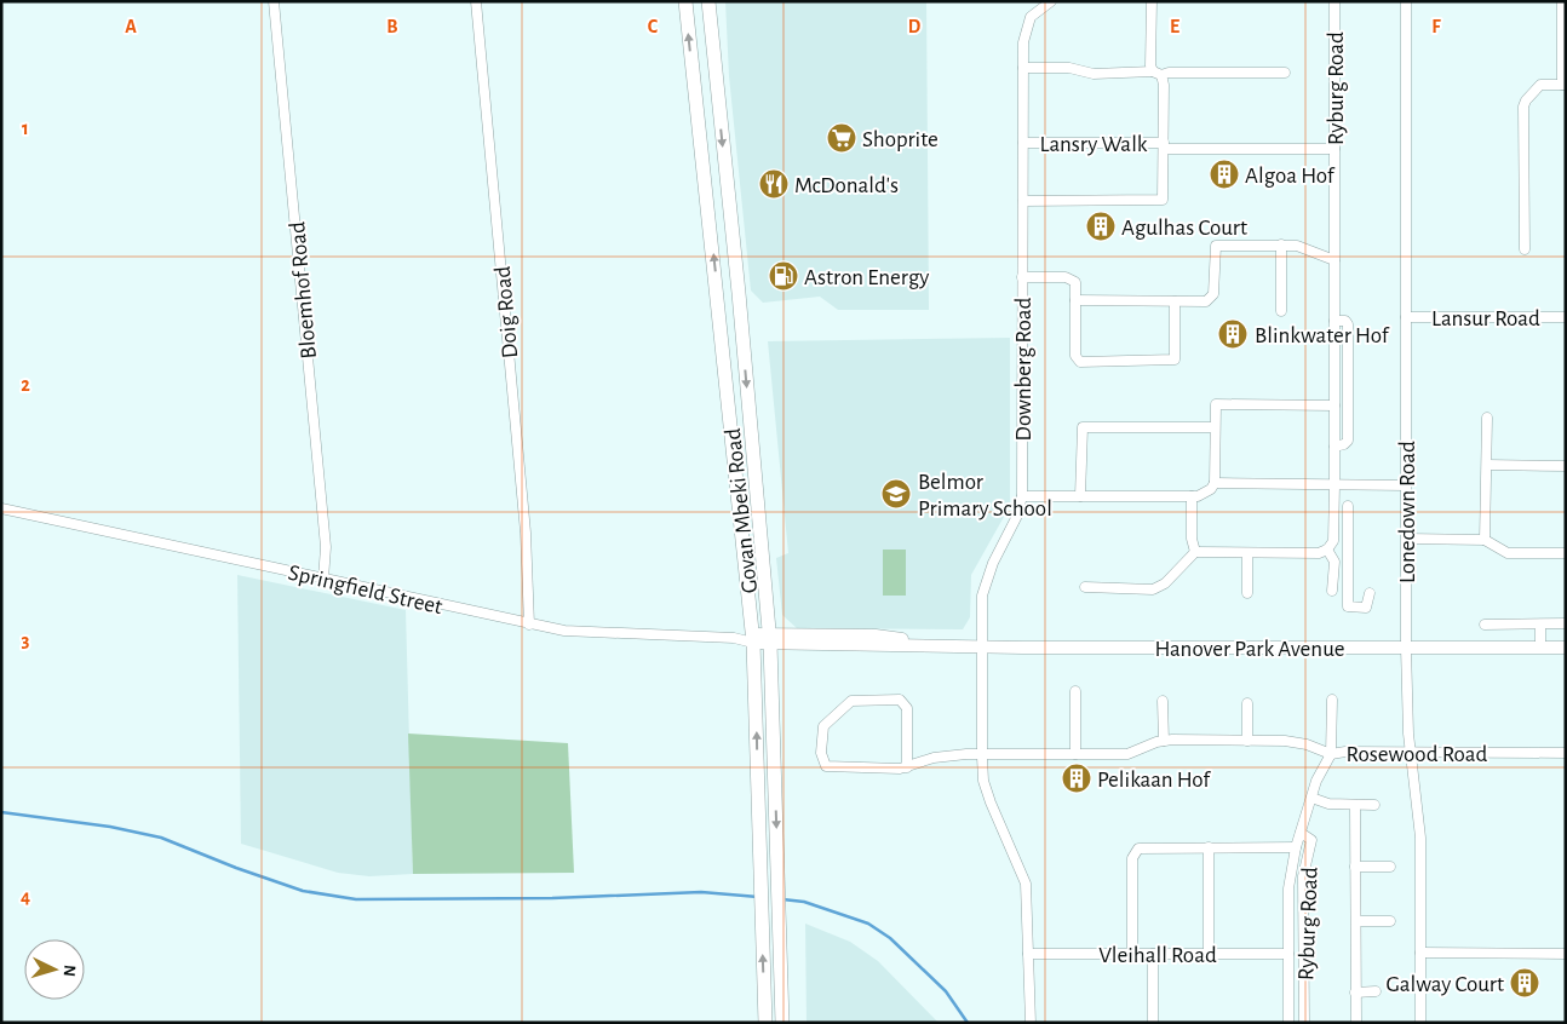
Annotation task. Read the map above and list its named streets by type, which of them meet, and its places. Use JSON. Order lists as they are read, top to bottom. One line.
{"streets":{"main road":["Govan Mbeki Road"],"street":["Ryburg Road","Lansry Walk","Bloemhof Road","Doig Road","Lansur Road","Downberg Road","Lonedown Road","Springfield Street","Hanover Park Avenue","Rosewood Road","Vleihall Road"]},"crossings":[["Ryburg Road","Lansry Walk"],["Ryburg Road","Rosewood Road"],["Ryburg Road","Vleihall Road"],["Lansry Walk","Downberg Road"],["Bloemhof Road","Springfield Street"],["Doig Road","Springfield Street"],["Lansur Road","Lonedown Road"],["Downberg Road","Hanover Park Avenue"],["Downberg Road","Rosewood Road"],["Downberg Road","Vleihall Road"],["Govan Mbeki Road","Springfield Street"],["Govan Mbeki Road","Hanover Park Avenue"],["Lonedown Road","Hanover Park Avenue"],["Lonedown Road","Rosewood Road"],["Springfield Street","Hanover Park Avenue"]],"places":{"supermarket":["Shoprite"],"building":["Algoa Hof","Agulhas Court","Blinkwater Hof","Pelikaan Hof","Galway Court"],"restaurant":["McDonald's"],"fuel station":["Astron Energy"],"school or university":["Belmor Primary School"]},"north":"right","grid":{"columns":["A","B","C","D","E","F"],"rows":["1","2","3","4"]}}
